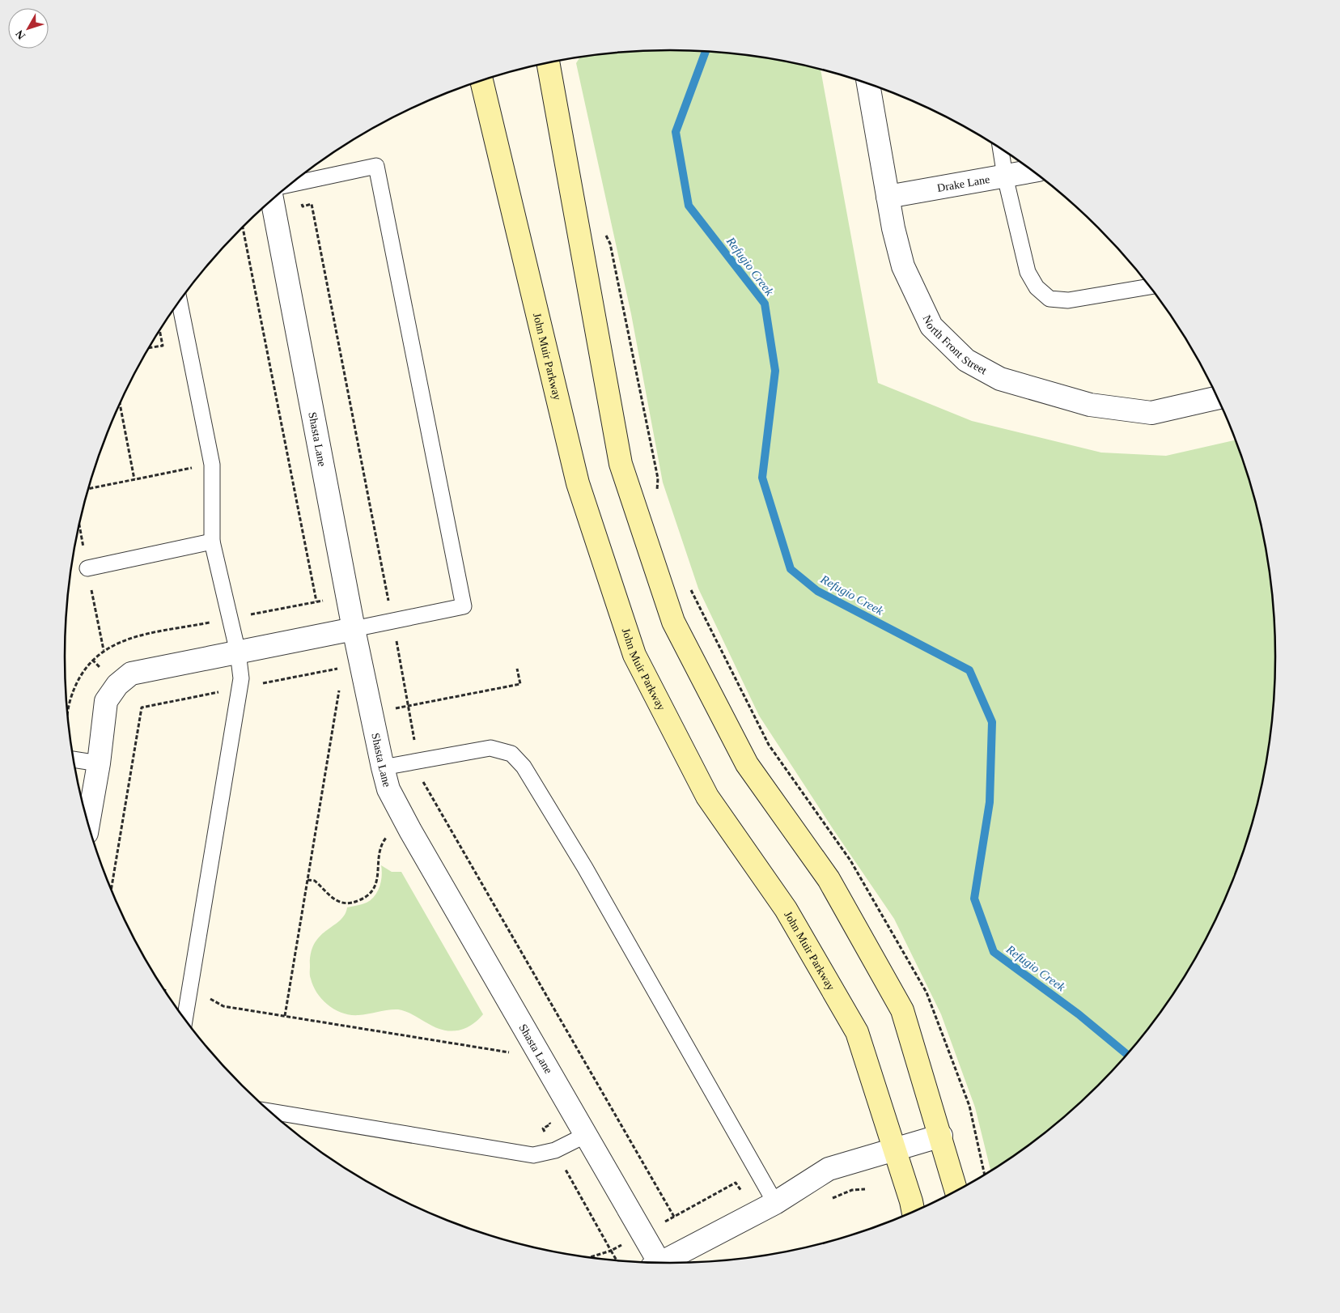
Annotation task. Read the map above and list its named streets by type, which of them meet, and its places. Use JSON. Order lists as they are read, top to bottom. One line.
{"streets":{"main road":["John Muir Parkway"],"street":["Drake Lane","North Front Street","Shasta Lane"]},"crossings":[["Drake Lane","North Front Street"]],"water":["Refugio Creek"],"north":"bottom left"}
